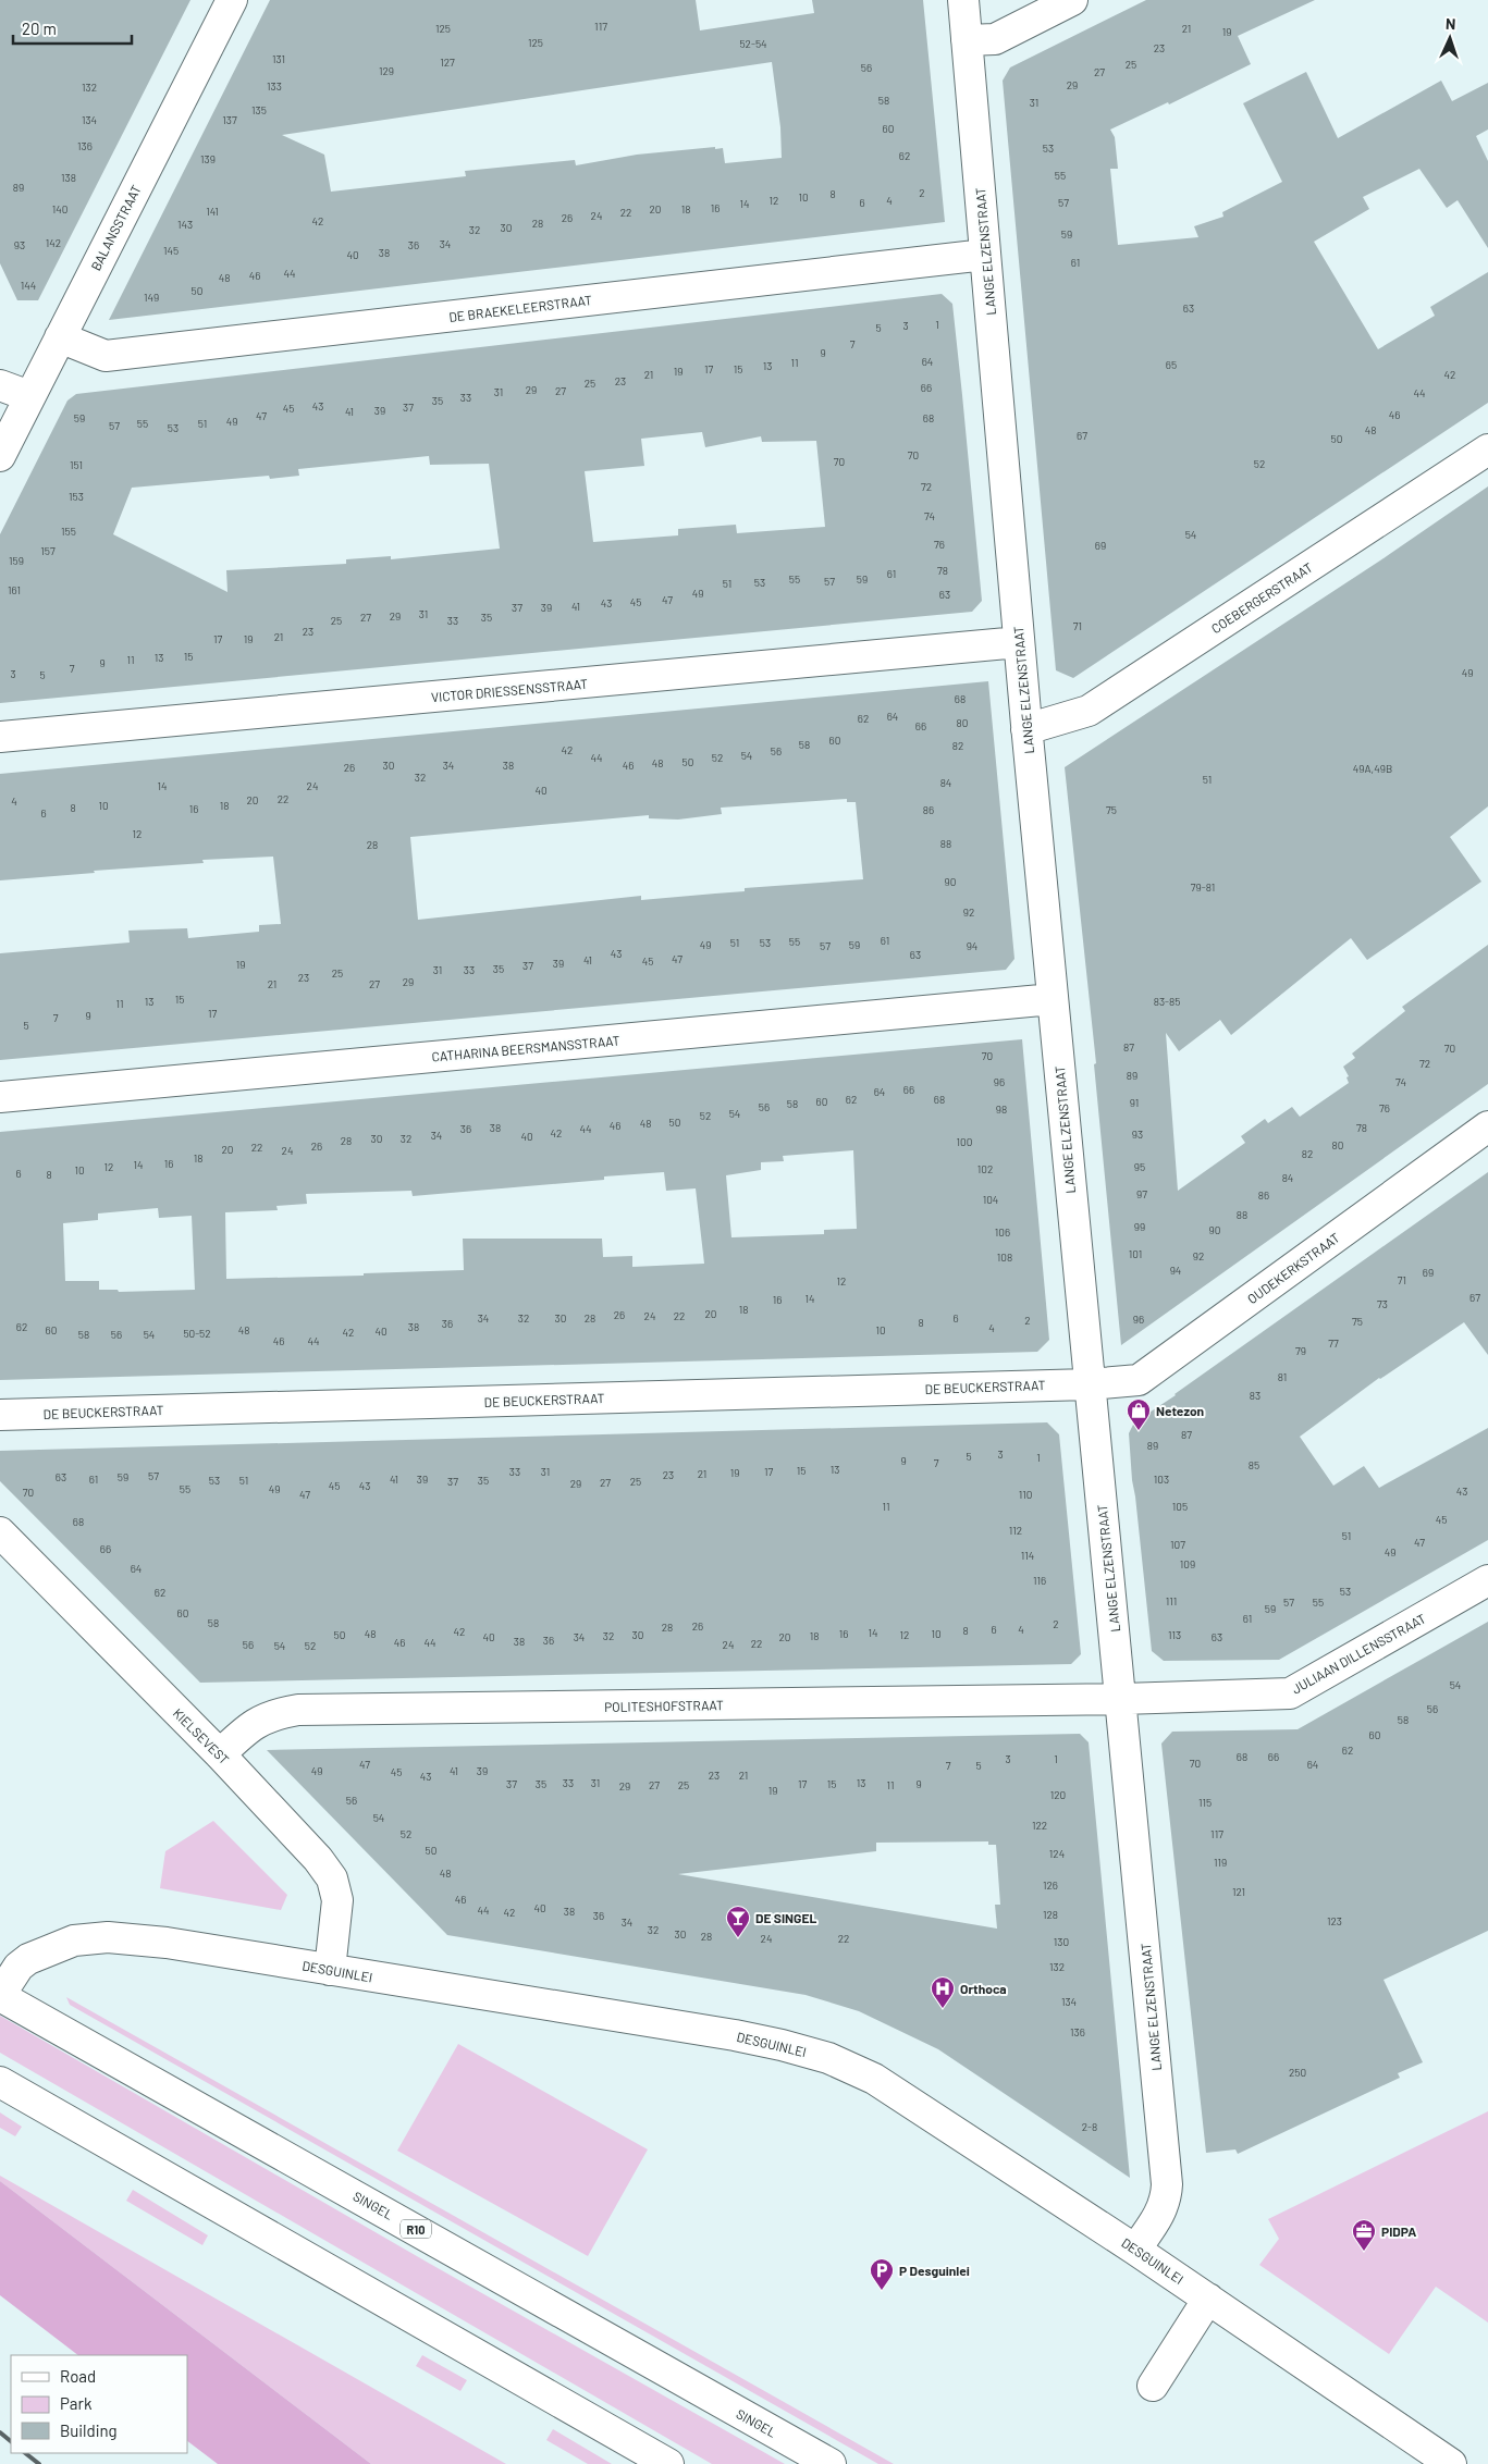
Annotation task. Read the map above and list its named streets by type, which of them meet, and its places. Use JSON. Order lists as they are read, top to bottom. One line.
{"streets":{"street":["BALANSSTRAAT","LANGE ELZENSTRAAT","DE BRAEKELEERSTRAAT","COEBERGERSTRAAT","VICTOR DRIESSENSSTRAAT","CATHARINA BEERSMANSSTRAAT","OUDEKERKSTRAAT","DE BEUCKERSTRAAT","JULIAAN DILLENSSTRAAT","POLITESHOFSTRAAT","KIELSEVEST","DESGUINLEI","SINGEL","R10"]},"crossings":[["BALANSSTRAAT","DE BRAEKELEERSTRAAT"],["LANGE ELZENSTRAAT","DE BRAEKELEERSTRAAT"],["LANGE ELZENSTRAAT","COEBERGERSTRAAT"],["LANGE ELZENSTRAAT","VICTOR DRIESSENSSTRAAT"],["LANGE ELZENSTRAAT","CATHARINA BEERSMANSSTRAAT"],["LANGE ELZENSTRAAT","OUDEKERKSTRAAT"],["LANGE ELZENSTRAAT","DE BEUCKERSTRAAT"],["LANGE ELZENSTRAAT","JULIAAN DILLENSSTRAAT"],["LANGE ELZENSTRAAT","POLITESHOFSTRAAT"],["LANGE ELZENSTRAAT","DESGUINLEI"],["OUDEKERKSTRAAT","DE BEUCKERSTRAAT"],["JULIAAN DILLENSSTRAAT","POLITESHOFSTRAAT"],["POLITESHOFSTRAAT","KIELSEVEST"],["KIELSEVEST","DESGUINLEI"],["DESGUINLEI","SINGEL"]],"places":{"shop":["Netezon"],"bar":["DE SINGEL"],"hospital":["Orthoca"],"office":["PIDPA"],"parking":["P Desguinlei"]},"house_numbers":["117","125","21","19","125","52-54","23","131","127","25","56","129","27","29","133","132","58","31","135","134","137","60","136","53","62","139","55","138","89","2","8","10","12","4","6","57","14","16","140","20","18","141","22","24","26","42","28","143","30","32","59","142","34","93","36","145","38","40","61","44","46","48","144","50","149","63","1","3","5","7","9","64","11","65","13","17","15","19","21","42","23","25","66","29","27","31","44","33","35","43","37","45","39","41","46","47","59","68","49","55","51","57","53","48","67","50","70","70","52","151","72","153","74","155","54","76","69","157","159","78","61","55","59","57","53","51","161","49","63","47","45","43","41","37","39","31","29","27","35","25","33","71","23","21","17","19","15","13","11","9","7","49","3","5","68","64","62","80","66","60","58","82","42","56","54","44","52","50","48","30","34","38","46","26","49A,49B","32","51","84","14","24","40","22","20","4","10","18","8","16","86","75","6","12","88","28","90","79-81","92","61","55","51","53","49","59","57","94","43","63","47","41","45","39","19","37","35","31","33","25","23","29","21","27","15","13","83-85","11","17","9","7","5","87","70","70","72","89","96","74","66","64","62","68","60","91","58","56","76","98","54","52","50","48","46","38","78","36","44","42","93","34","40","30","32","28","100","80","26","22","20","24","82","18","16","14","12","95","102","10","6","8","84","97","86","104","88","99","90","106","101","92","108","94","69","71","12","67","14","16","73","18","20","26","24","22","34","32","30","28","6","96","2","75","8","36","62","38","4","60","48","10","40","42","50-52","58","56","54","46","44","77","79","81","83","87","89","3","5","1","9","7","85","13","15","33","31","17","19","21","23","57","63","59","61","41","39","103","53","51","35","37","25","27","29","45","43","55","49","43","70","47","110","11","105","45","68","112","51","47","107","66","49","114","109","64","116","53","62","111","57","55","59","60","61","58","2","26","28","6","4","8","42","14","48","16","10","50","30","12","113","32","18","40","34","20","63","36","38","46","44","22","56","24","54","52","54","56","58","60","62","68","66","3","1","70","47","64","7","5","49","41","39","45","23","21","43","33","31","13","37","35","17","15","9","27","25","11","29","19","120","56","115","54","122","52","117","50","124","119","48","126","121","46","40","44","38","42","128","36","123","34","32","30","28","24","22","130","132","134","136","250","2-8"],"legend":["Road","Park","Building"],"scale_bar":"20 m","north":"top"}
